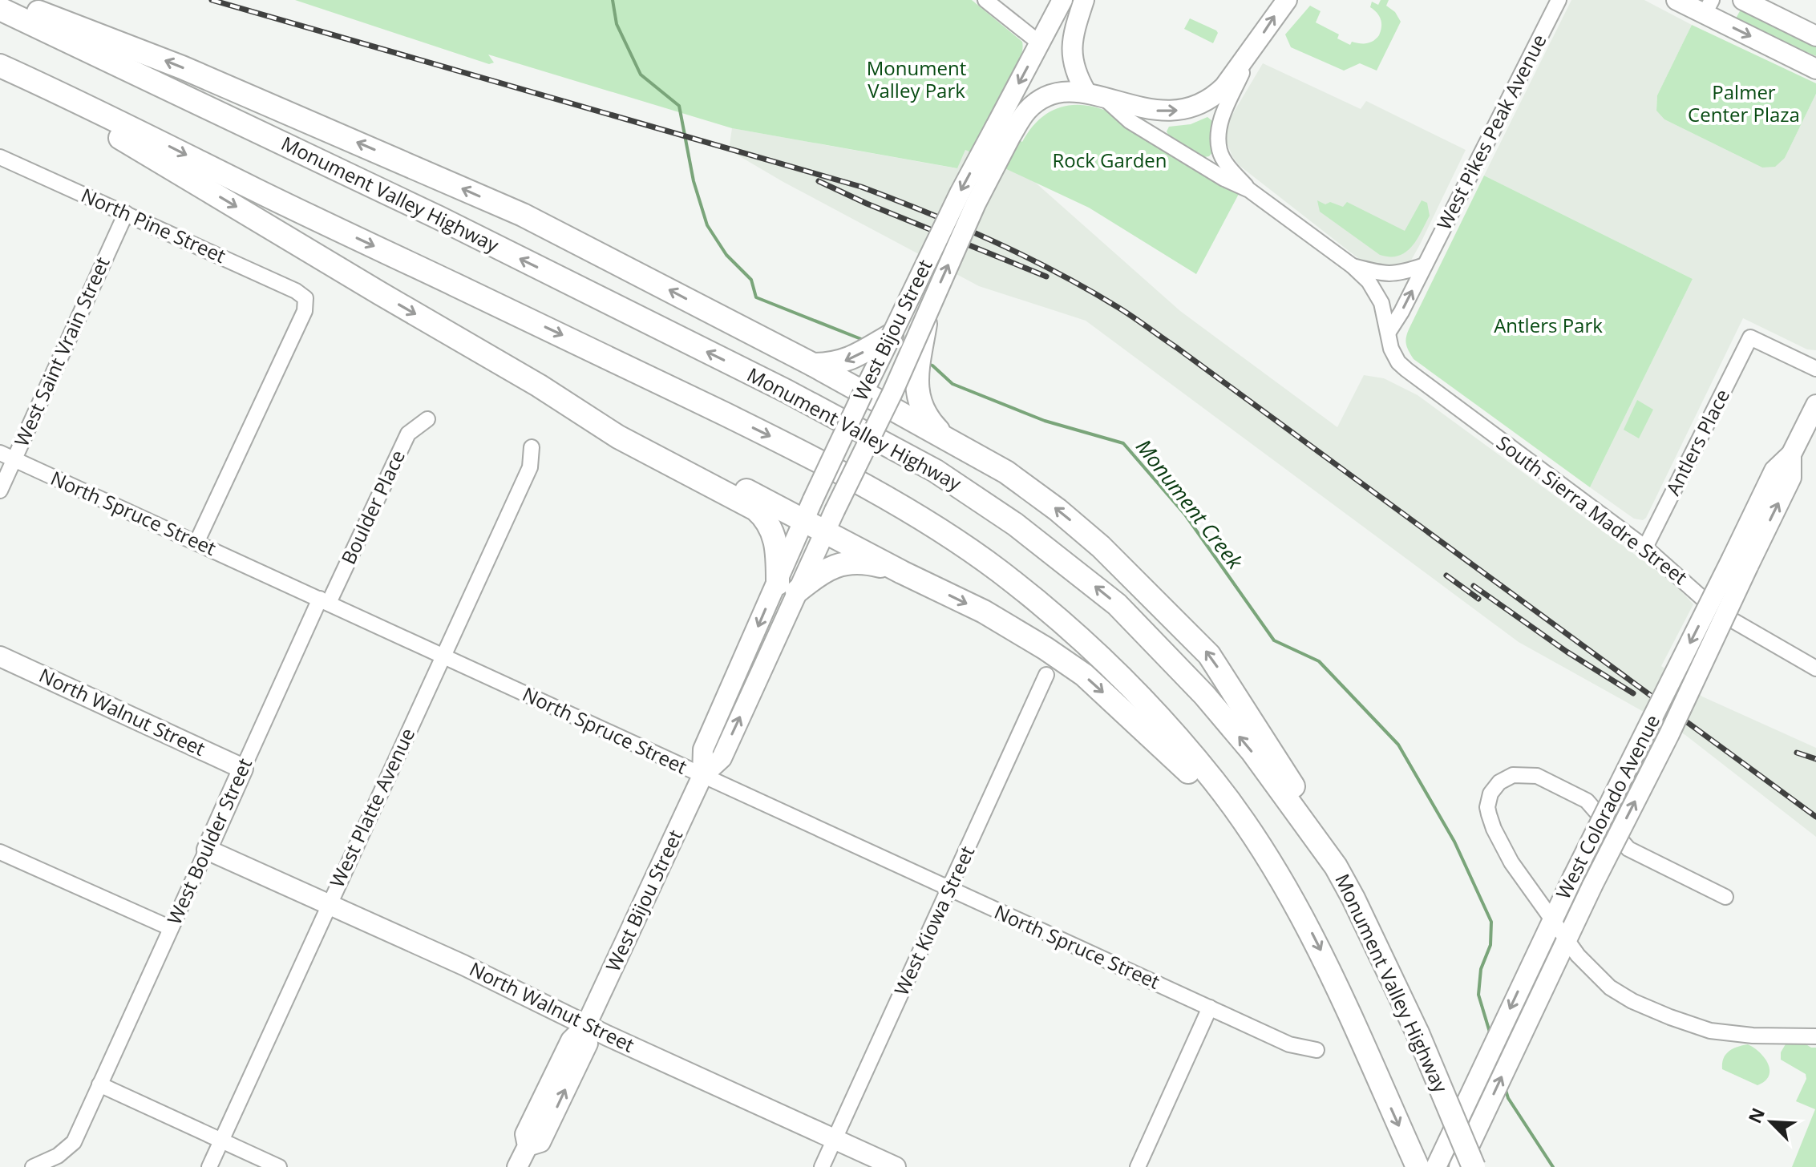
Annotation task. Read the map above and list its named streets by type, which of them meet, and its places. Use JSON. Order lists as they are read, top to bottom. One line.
{"streets":{"highway":["Monument Valley Highway"],"main road":["West Bijou Street","North Walnut Street","West Colorado Avenue","West Boulder Street"],"street":["West Pikes Peak Avenue","North Pine Street","West Saint Vrain Street","Antlers Place","Boulder Place","South Sierra Madre Street","North Spruce Street","West Platte Avenue","West Kiowa Street"]},"crossings":[["West Pikes Peak Avenue","South Sierra Madre Street"],["North Pine Street","West Saint Vrain Street"],["North Pine Street","North Spruce Street"],["West Bijou Street","North Spruce Street"],["West Bijou Street","North Walnut Street"],["West Saint Vrain Street","North Spruce Street"],["Antlers Place","South Sierra Madre Street"],["Boulder Place","North Spruce Street"],["Boulder Place","West Boulder Street"],["North Spruce Street","West Platte Avenue"],["North Spruce Street","West Boulder Street"],["North Spruce Street","West Kiowa Street"],["North Walnut Street","West Platte Avenue"],["North Walnut Street","West Boulder Street"],["North Walnut Street","West Kiowa Street"]],"water":["Monument Creek"],"parks":["Monument Valley Park","Palmer Center Plaza","Rock Garden","Antlers Park"],"north":"top left"}
